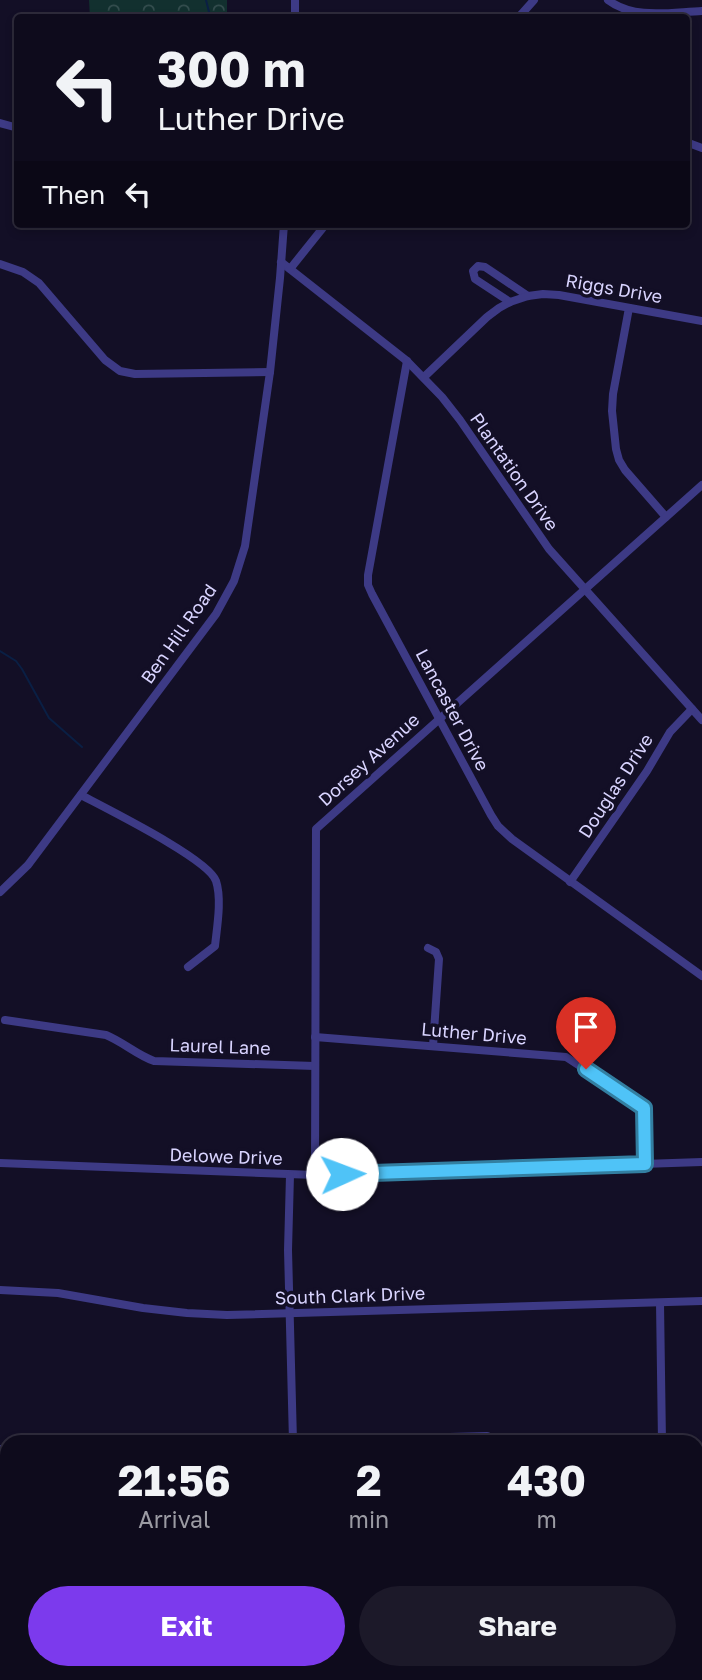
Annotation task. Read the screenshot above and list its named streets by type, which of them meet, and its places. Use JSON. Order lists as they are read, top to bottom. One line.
{"streets":{"street":["Riggs Drive","Plantation Drive","Ben Hill Road","Lancaster Drive","Dorsey Avenue","Douglas Drive","Luther Drive","Laurel Lane","Delowe Drive","South Clark Drive"]},"crossings":[["Riggs Drive","Plantation Drive"],["Plantation Drive","Ben Hill Road"],["Plantation Drive","Lancaster Drive"],["Plantation Drive","Dorsey Avenue"],["Plantation Drive","Douglas Drive"],["Lancaster Drive","Dorsey Avenue"],["Lancaster Drive","Douglas Drive"],["Dorsey Avenue","Luther Drive"],["Dorsey Avenue","Laurel Lane"],["Dorsey Avenue","Delowe Drive"],["Luther Drive","Delowe Drive"]],"page":{"turn":["300 m","Luther Drive"],"then":"Then","eta":["21:56","Arrival","2","min","430","m"],"buttons":["Exit","Share"]}}
